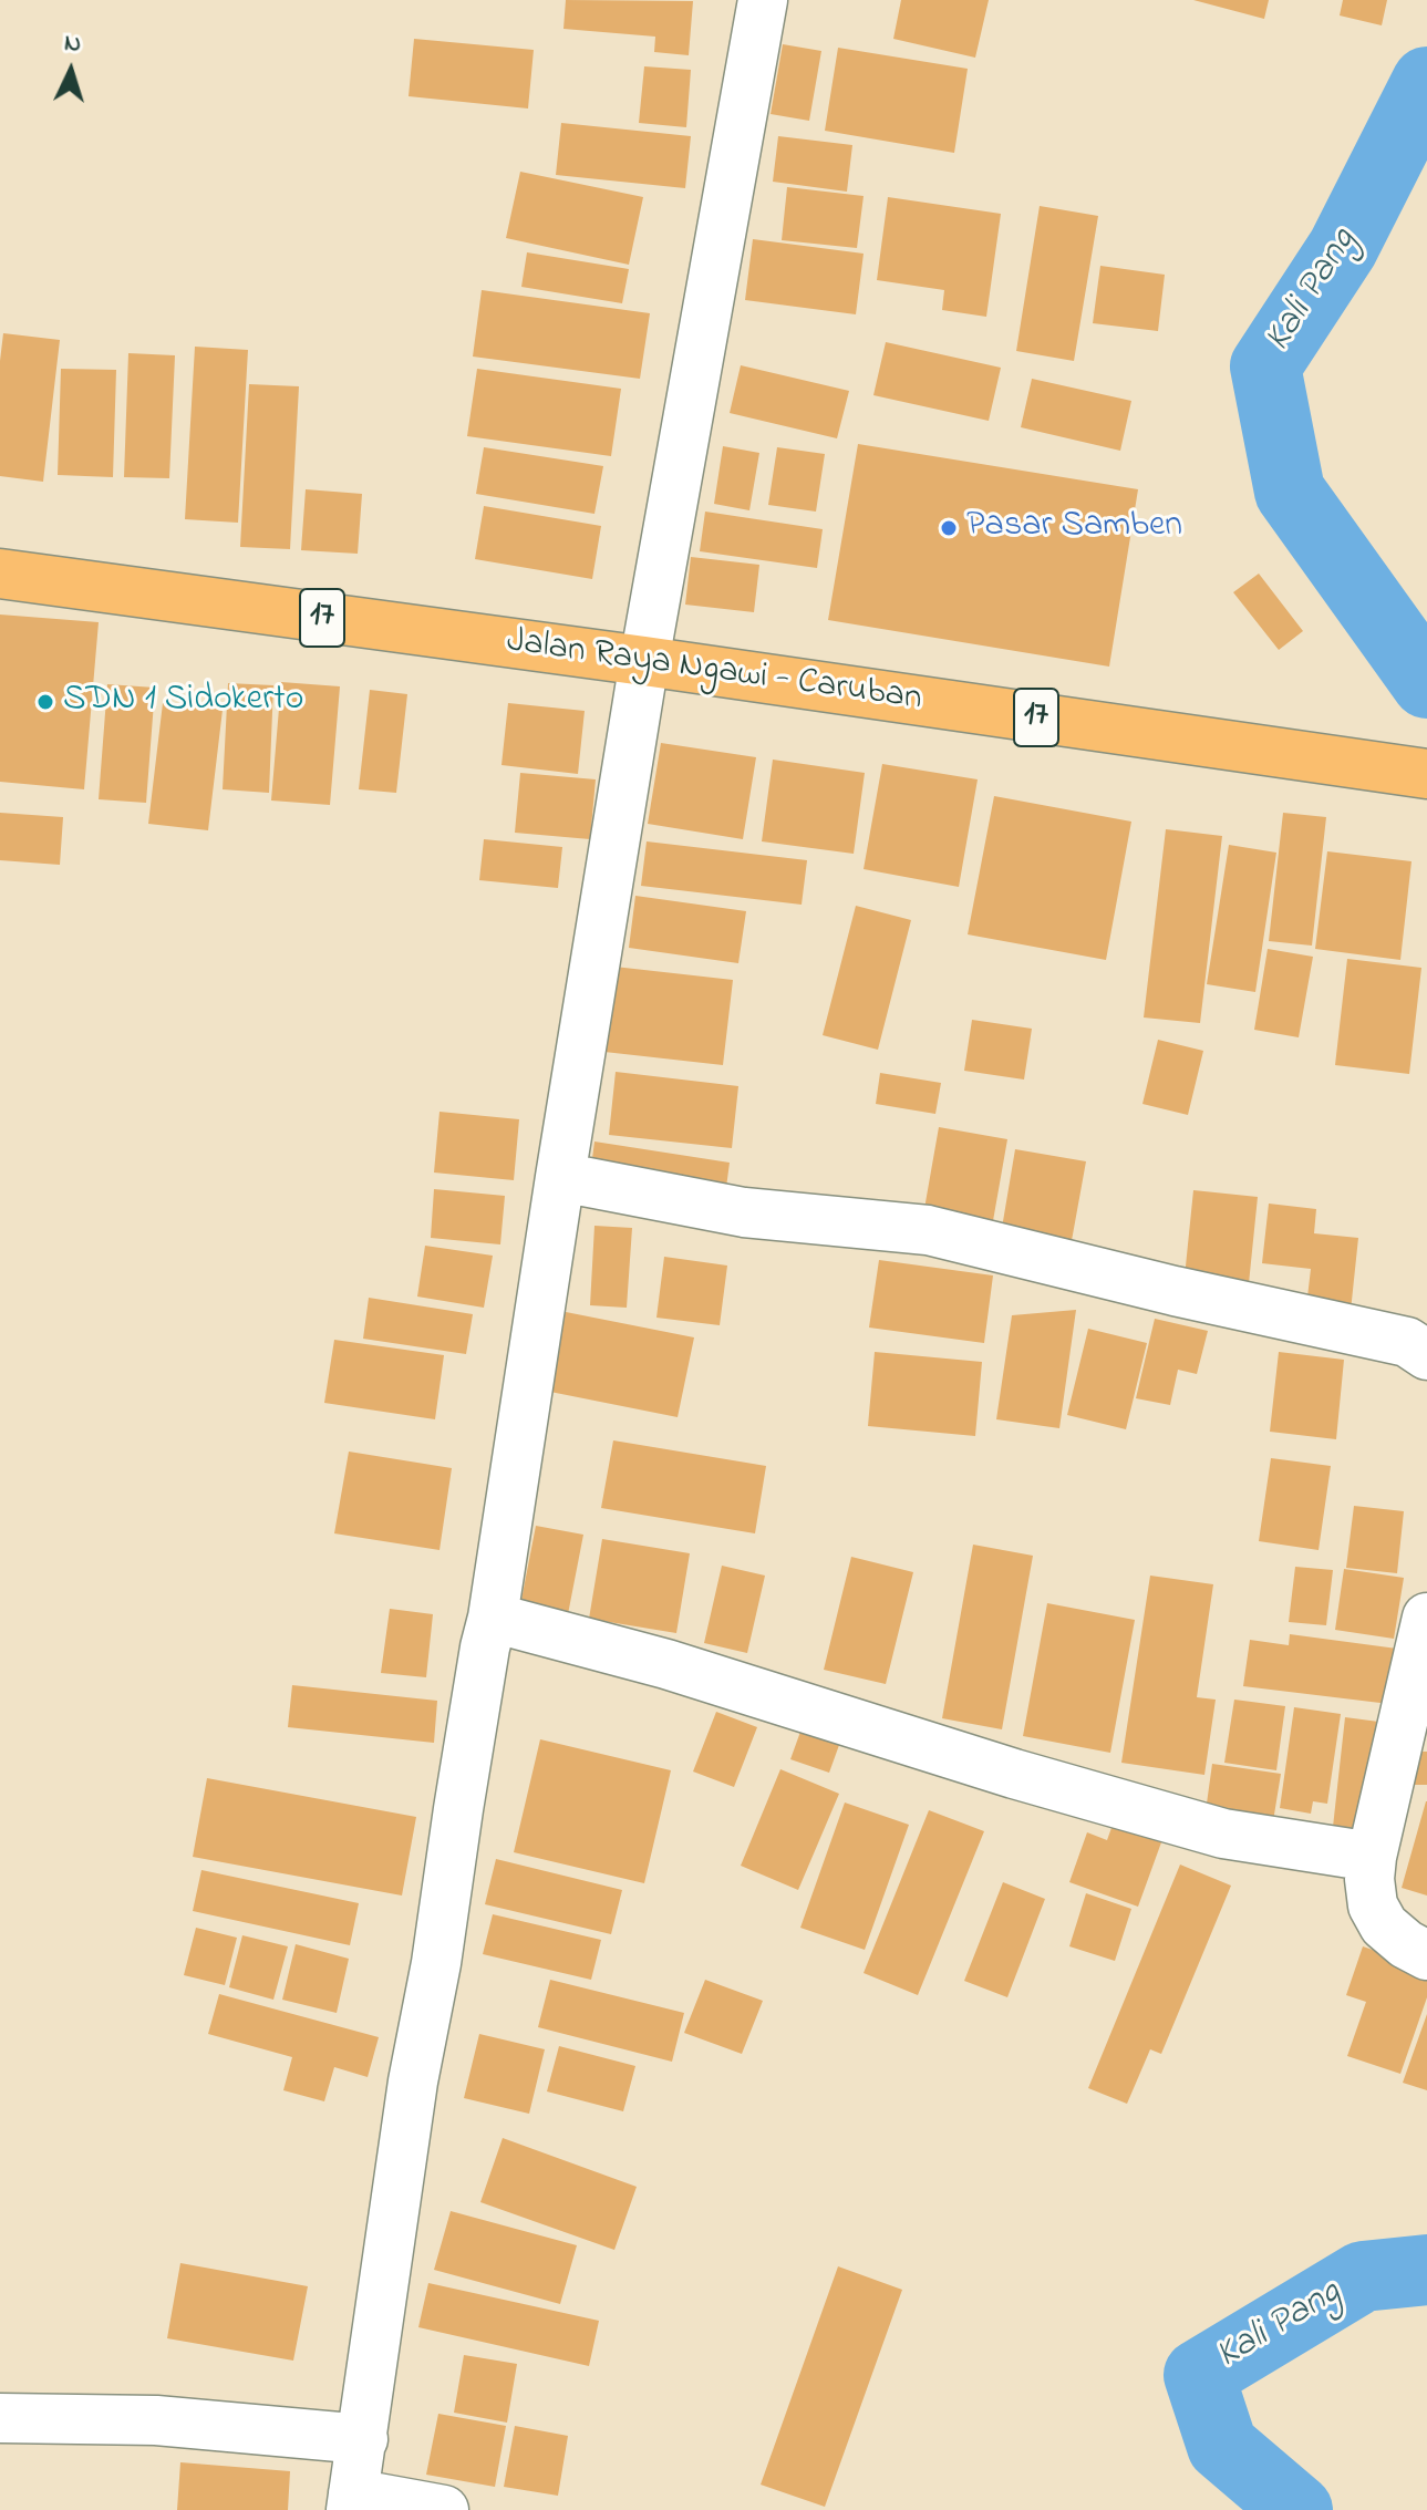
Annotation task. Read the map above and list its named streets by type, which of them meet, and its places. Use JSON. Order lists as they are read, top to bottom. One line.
{"streets":{"highway":["17","Jalan Raya Ngawi - Caruban"]},"water":["Kali Pang"],"places":["Pasar Samben","SDN 1 Sidokerto"],"north":"top"}
